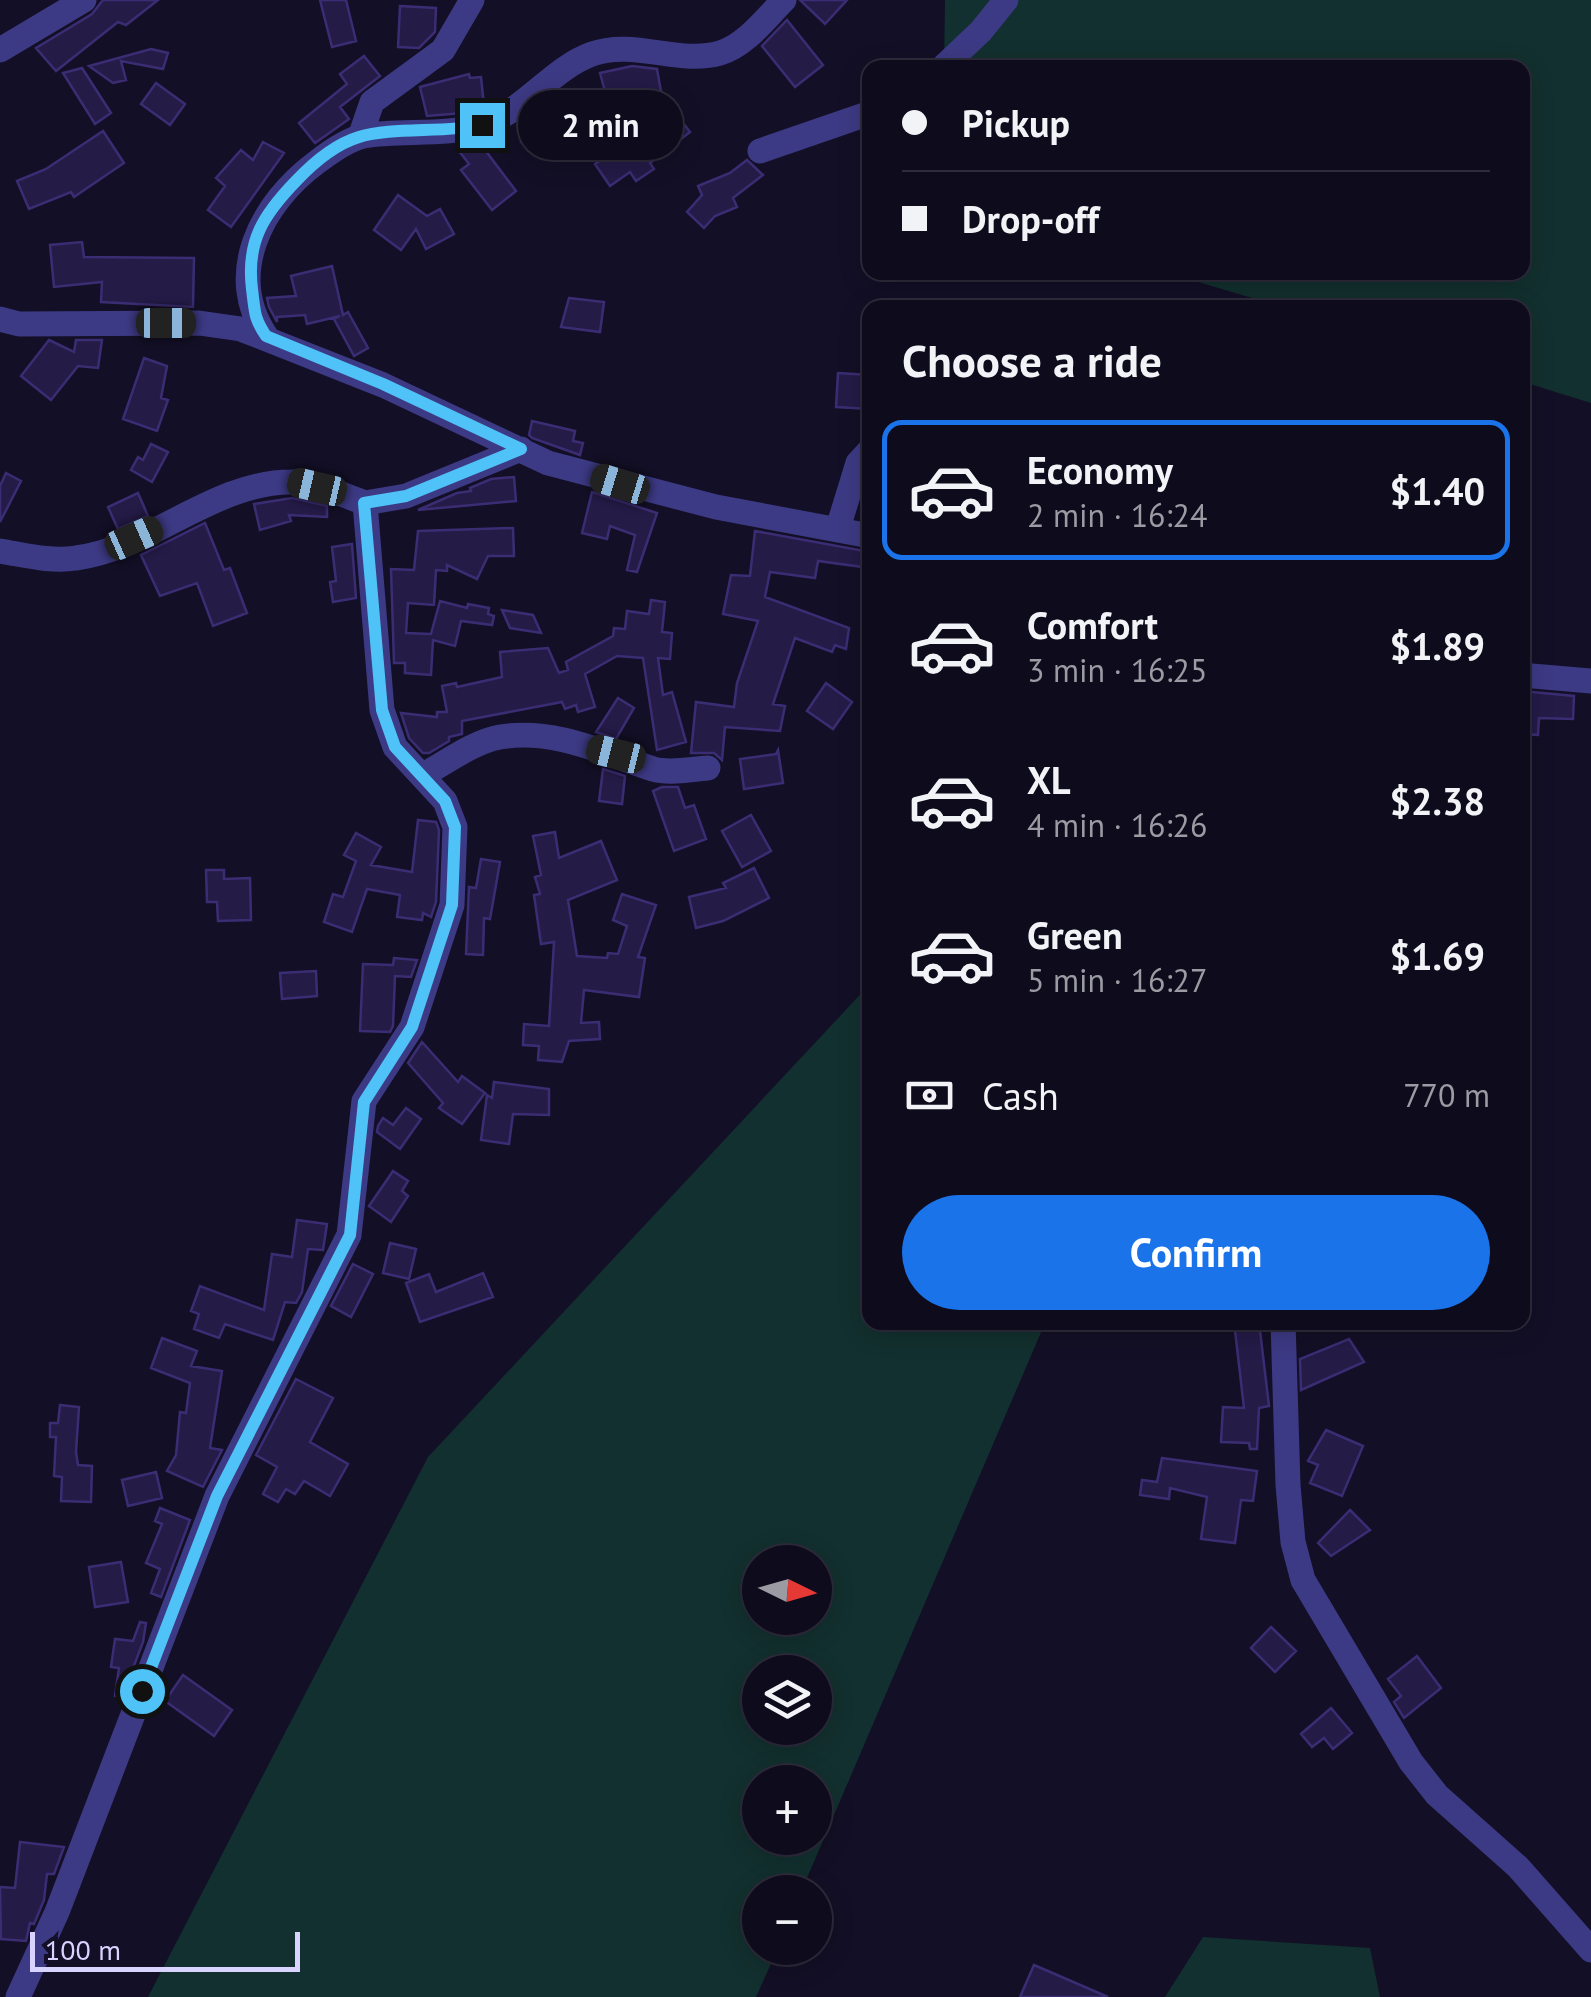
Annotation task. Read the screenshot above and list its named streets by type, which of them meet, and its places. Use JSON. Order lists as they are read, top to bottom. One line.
{"scale_bar":"100 m","north":"right","page":{"banner":["Pickup","Drop-off"],"bubble":"2 min","heading":"Choose a ride","list":[{"name":"Economy","note":"2 min · 16:24","value":"$1.40"},{"name":"Comfort","note":"3 min · 16:25","value":"$1.89"},{"name":"XL","note":"4 min · 16:26","value":"$2.38"},{"name":"Green","note":"5 min · 16:27","value":"$1.69"}],"pay":["Cash","770 m"],"buttons":"Confirm","map_buttons":["+","−"],"scale":"100 m"}}
